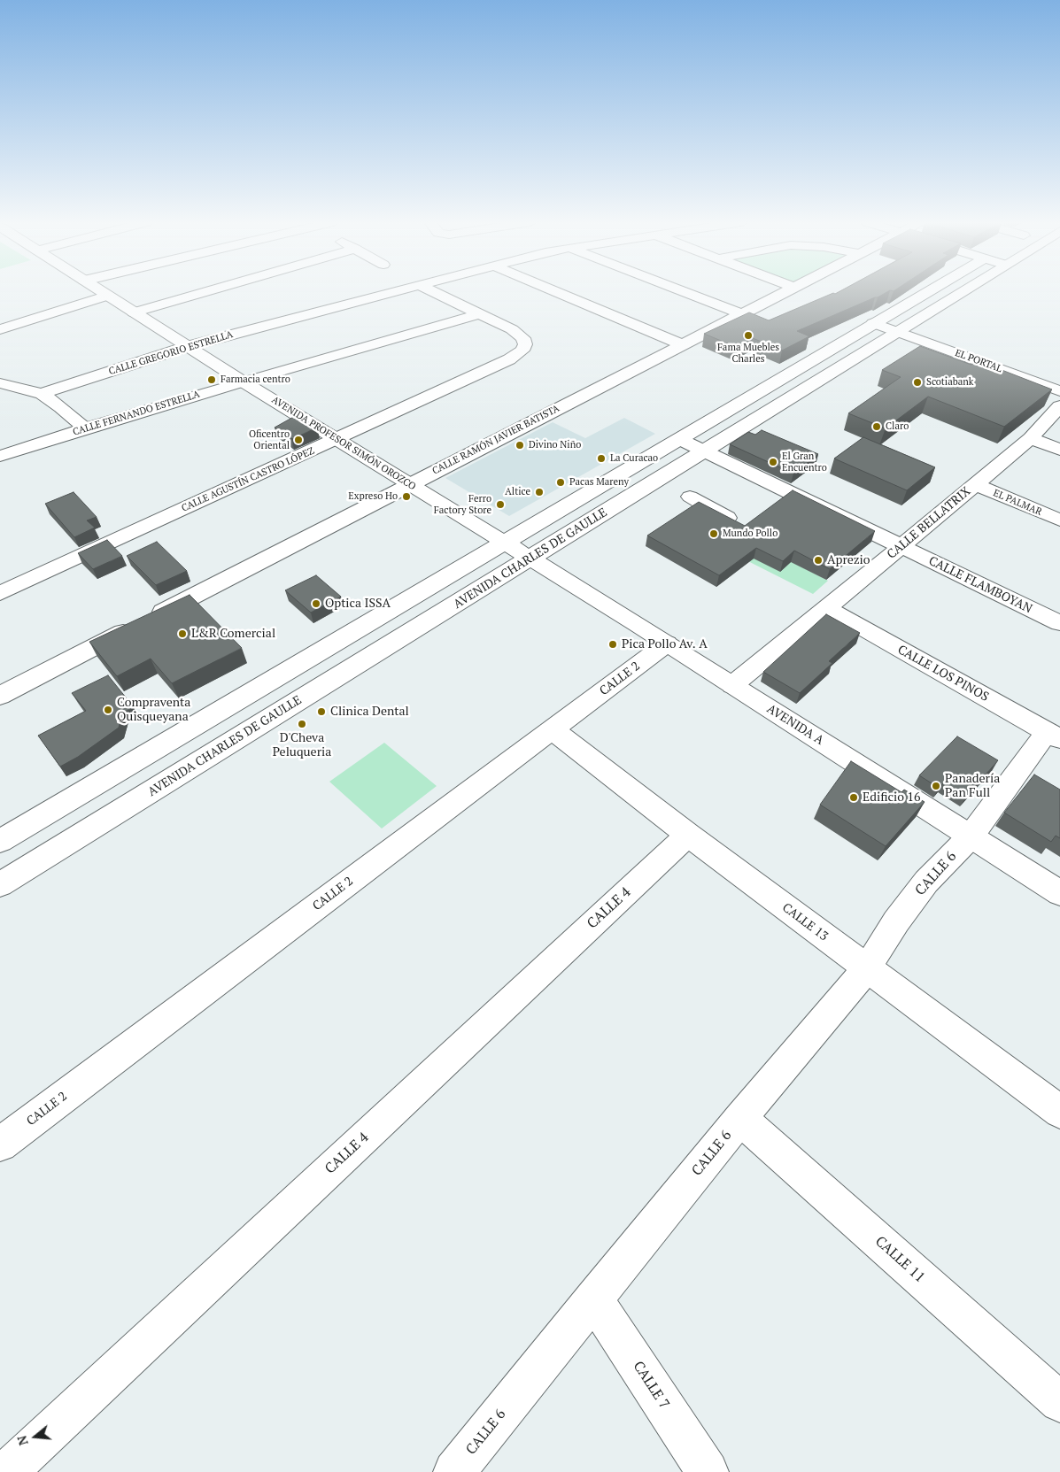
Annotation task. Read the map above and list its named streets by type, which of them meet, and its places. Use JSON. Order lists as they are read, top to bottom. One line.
{"streets":{"street":["CALLE GREGORIO ESTRELLA","EL PORTAL","CALLE FERNANDO ESTRELLA","CALLE RAMÓN JAVIER BATISTA","AVENIDA PROFESOR SIMÓN OROZCO","CALLE AGUSTÍN CASTRO LÓPEZ","EL PALMAR","CALLE BELLATRIX","AVENIDA CHARLES DE GAULLE","CALLE FLAMBOYAN","CALLE LOS PINOS","CALLE 2","AVENIDA A","CALLE 6","CALLE 4","CALLE 13","CALLE 11","CALLE 7"]},"crossings":[["CALLE GREGORIO ESTRELLA","AVENIDA PROFESOR SIMÓN OROZCO"],["EL PORTAL","AVENIDA CHARLES DE GAULLE"],["CALLE FERNANDO ESTRELLA","AVENIDA PROFESOR SIMÓN OROZCO"],["CALLE FERNANDO ESTRELLA","CALLE AGUSTÍN CASTRO LÓPEZ"],["CALLE RAMÓN JAVIER BATISTA","AVENIDA PROFESOR SIMÓN OROZCO"],["AVENIDA PROFESOR SIMÓN OROZCO","CALLE AGUSTÍN CASTRO LÓPEZ"],["AVENIDA PROFESOR SIMÓN OROZCO","AVENIDA CHARLES DE GAULLE"],["AVENIDA PROFESOR SIMÓN OROZCO","AVENIDA A"],["EL PALMAR","CALLE BELLATRIX"],["CALLE BELLATRIX","CALLE FLAMBOYAN"],["CALLE BELLATRIX","CALLE LOS PINOS"],["CALLE BELLATRIX","AVENIDA A"],["AVENIDA CHARLES DE GAULLE","CALLE FLAMBOYAN"],["AVENIDA CHARLES DE GAULLE","AVENIDA A"],["CALLE LOS PINOS","CALLE 6"],["CALLE 2","AVENIDA A"],["CALLE 2","CALLE 13"],["AVENIDA A","CALLE 6"],["CALLE 6","CALLE 13"],["CALLE 6","CALLE 11"],["CALLE 6","CALLE 7"],["CALLE 4","CALLE 13"]],"places":["Fama Muebles Charles","Farmacia centro","Scotiabank","Claro","Oficentro Oriental","Divino Niño","La Curacao","El Gran Encuentro","Pacas Mareny","Altice","Expreso Ho","Ferro Factory Store","Mundo Pollo","Aprezio","Optica ISSA","L&R Comercial","Pica Pollo Av. A","Compraventa Quisqueyana","Clinica Dental","D'Cheva Peluqueria","Panadería Pan Full","Edificio 16"],"north":"left"}
